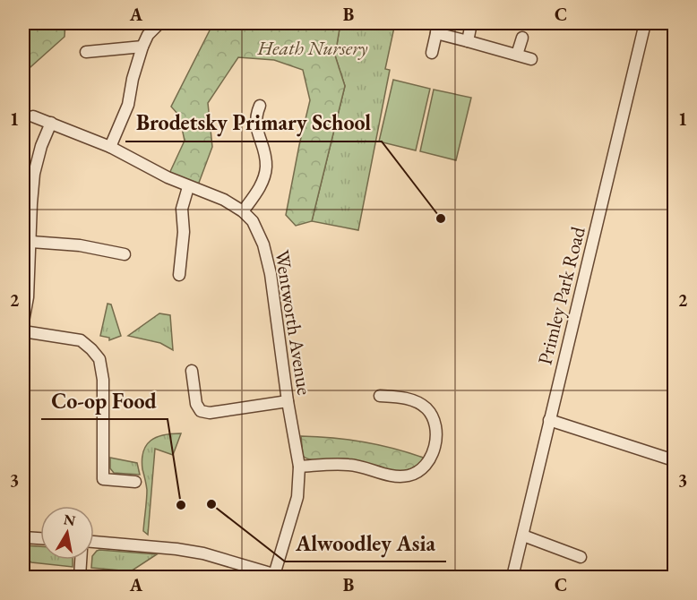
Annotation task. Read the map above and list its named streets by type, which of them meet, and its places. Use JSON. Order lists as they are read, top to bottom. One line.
{"streets":{"street":["Primley Park Road","Wentworth Avenue"]},"parks":["Heath Nursery"],"places":["Brodetsky Primary School","Alwoodley Asia","Co-op Food"],"north":"top","grid":{"columns":["A","B","C"],"rows":["1","2","3"]}}
